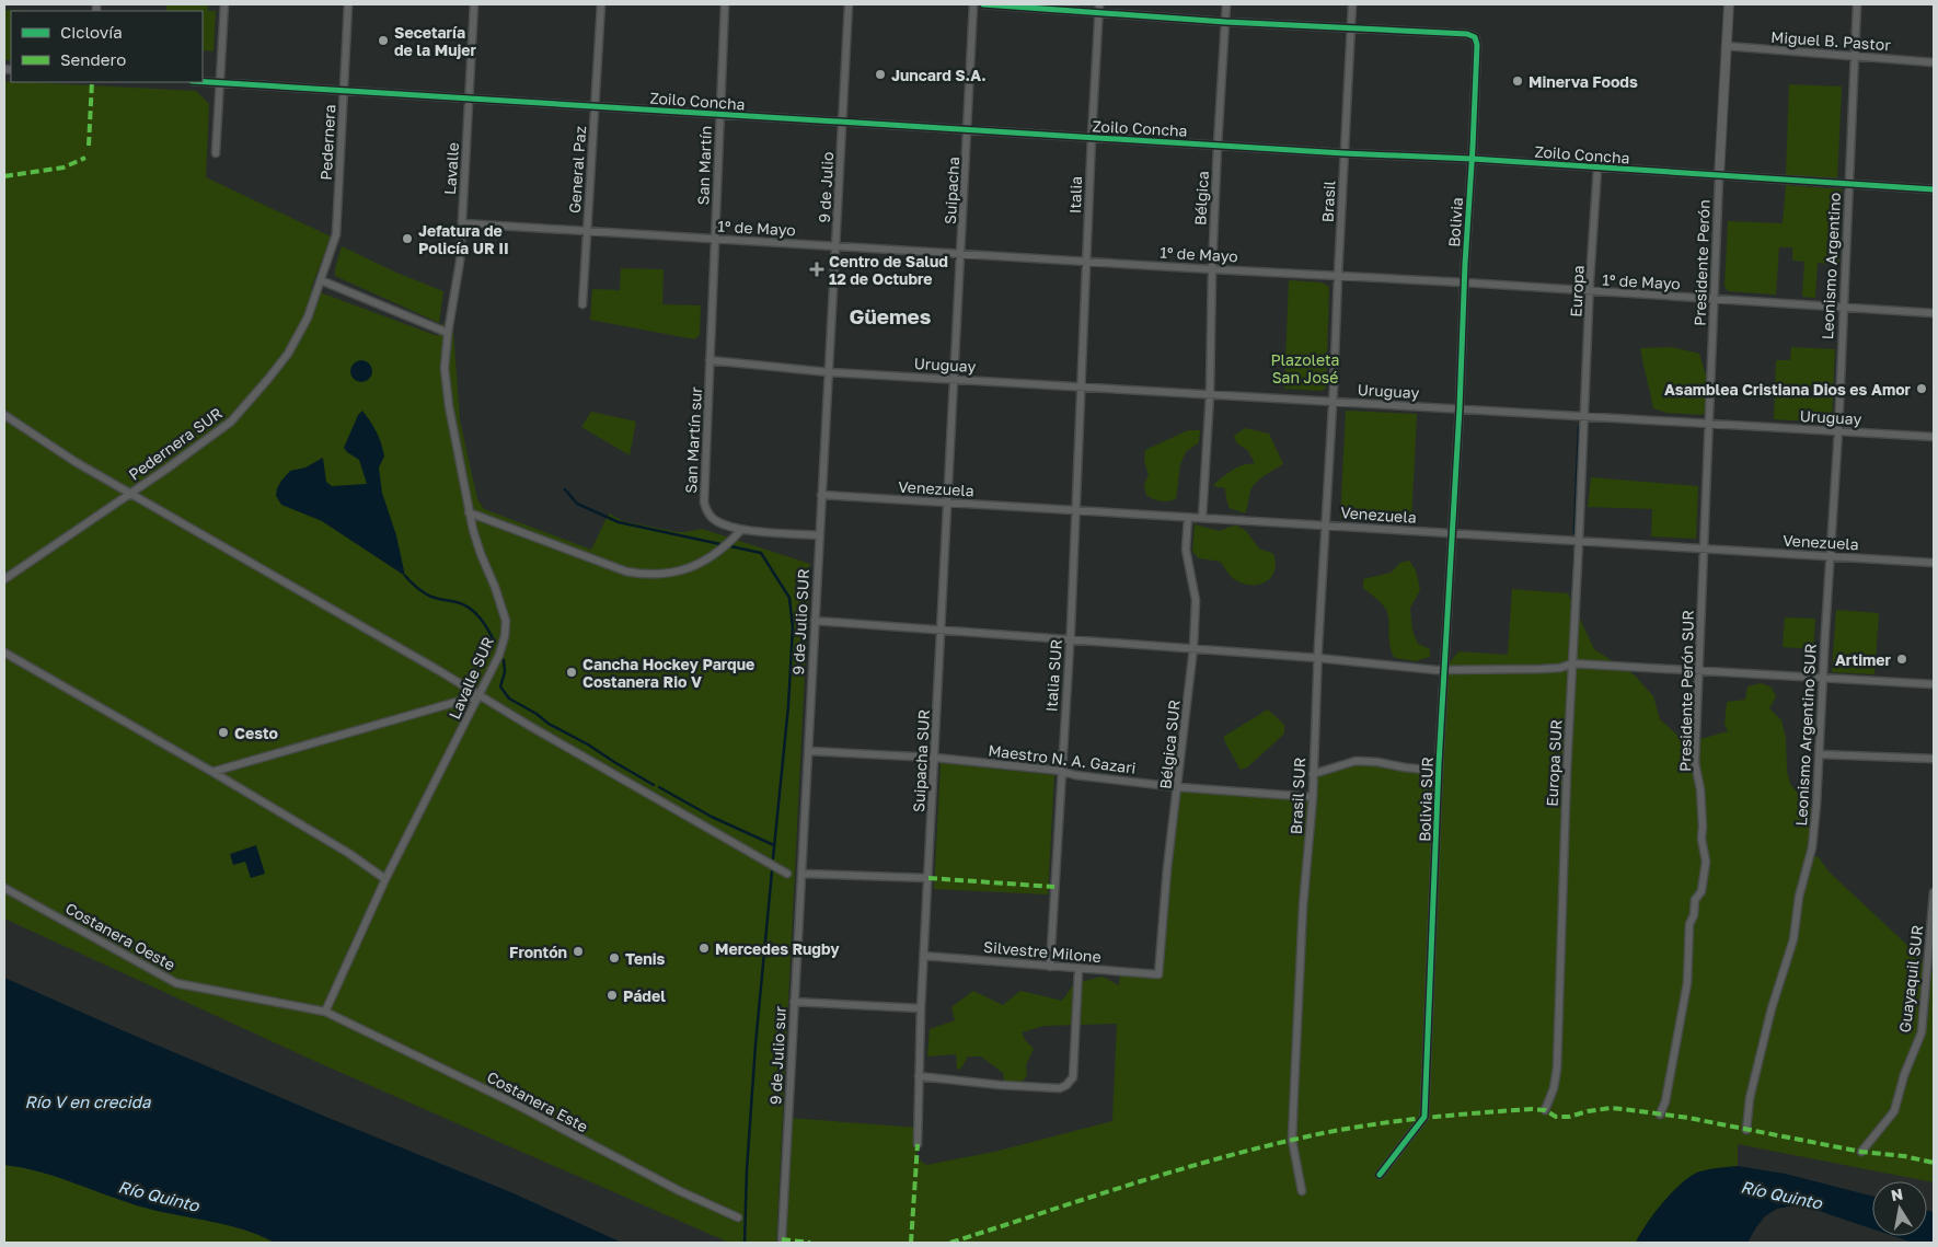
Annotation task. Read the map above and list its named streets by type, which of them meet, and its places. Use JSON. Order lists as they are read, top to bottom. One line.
{"streets":{"street":["Miguel B. Pastor","Zoilo Concha","Pedernera","San Martín","Lavalle","General Paz","9 de Julio","Suipacha","Italia","Bélgica","Brasil","Bolivia","1º de Mayo","Presidente Perón","Leonismo Argentino","Europa","Uruguay","San Martín sur","Pedernera SUR","Venezuela","9 de Julio SUR","Italia SUR","Lavalle SUR","Presidente Perón SUR","Leonismo Argentino SUR","Bélgica SUR","Maestro N. A. Gazari","Suipacha SUR","Europa SUR","Brasil SUR","Bolivia SUR","Costanera Oeste","Silvestre Milone","Guayaquil SUR","9 de Julio sur","Costanera Este"]},"crossings":[["Miguel B. Pastor","Presidente Perón"],["Miguel B. Pastor","Leonismo Argentino"],["Zoilo Concha","Pedernera"],["Zoilo Concha","San Martín"],["Zoilo Concha","Lavalle"],["Zoilo Concha","General Paz"],["Zoilo Concha","9 de Julio"],["Zoilo Concha","Suipacha"],["Zoilo Concha","Italia"],["Zoilo Concha","Bélgica"],["Zoilo Concha","Brasil"],["Zoilo Concha","Bolivia"],["Zoilo Concha","Presidente Perón"],["Zoilo Concha","Leonismo Argentino"],["Zoilo Concha","Europa"],["Pedernera","Pedernera SUR"],["San Martín","1º de Mayo"],["San Martín","Uruguay"],["San Martín","San Martín sur"],["Lavalle","1º de Mayo"],["Lavalle","Lavalle SUR"],["General Paz","1º de Mayo"],["9 de Julio","1º de Mayo"],["9 de Julio","Uruguay"],["9 de Julio","9 de Julio SUR"],["Suipacha","1º de Mayo"],["Suipacha","Uruguay"],["Suipacha","Suipacha SUR"],["Italia","1º de Mayo"],["Italia","Uruguay"],["Italia","Italia SUR"],["Bélgica","1º de Mayo"],["Bélgica","Uruguay"],["Brasil","Bolivia"],["Brasil","1º de Mayo"],["Brasil","Uruguay"],["Brasil","Brasil SUR"],["Bolivia","1º de Mayo"],["Bolivia","Uruguay"],["Bolivia","Bolivia SUR"],["1º de Mayo","Presidente Perón"],["1º de Mayo","Leonismo Argentino"],["1º de Mayo","Europa"],["Presidente Perón","Uruguay"],["Presidente Perón","Presidente Perón SUR"],["Leonismo Argentino","Uruguay"],["Leonismo Argentino","Leonismo Argentino SUR"],["Europa","Uruguay"],["Europa","Europa SUR"],["Uruguay","San Martín sur"],["Uruguay","9 de Julio SUR"],["Uruguay","Italia SUR"],["Uruguay","Presidente Perón SUR"],["Uruguay","Leonismo Argentino SUR"],["Uruguay","Suipacha SUR"],["Uruguay","Europa SUR"],["Uruguay","Brasil SUR"],["Uruguay","Bolivia SUR"],["Venezuela","9 de Julio SUR"],["Venezuela","Italia SUR"],["Venezuela","Presidente Perón SUR"],["Venezuela","Leonismo Argentino SUR"],["Venezuela","Bélgica SUR"],["Venezuela","Suipacha SUR"],["Venezuela","Europa SUR"],["Venezuela","Brasil SUR"],["Venezuela","Bolivia SUR"],["9 de Julio SUR","Maestro N. A. Gazari"],["9 de Julio SUR","9 de Julio sur"],["Italia SUR","Maestro N. A. Gazari"],["Italia SUR","Silvestre Milone"],["Lavalle SUR","Costanera Oeste"],["Lavalle SUR","Costanera Este"],["Bélgica SUR","Maestro N. A. Gazari"],["Bélgica SUR","Silvestre Milone"],["Maestro N. A. Gazari","Suipacha SUR"],["Maestro N. A. Gazari","Brasil SUR"],["Suipacha SUR","Silvestre Milone"],["Costanera Oeste","Costanera Este"]],"districts":["Güemes"],"water":["Río V en crecida","Río Quinto"],"parks":["Plazoleta San José"],"places":{"other":["Secetaría de la Mujer","Juncard S.A.","Minerva Foods","Jefatura de Policía UR II","Asamblea Cristiana Dios es Amor","Artimer","Cancha Hockey Parque Costanera Rio V","Cesto","Mercedes Rugby","Frontón","Tenis","Pádel"],"health":["Centro de Salud 12 de Octubre"]},"legend":["Ciclovía","Sendero"],"north":"top"}
